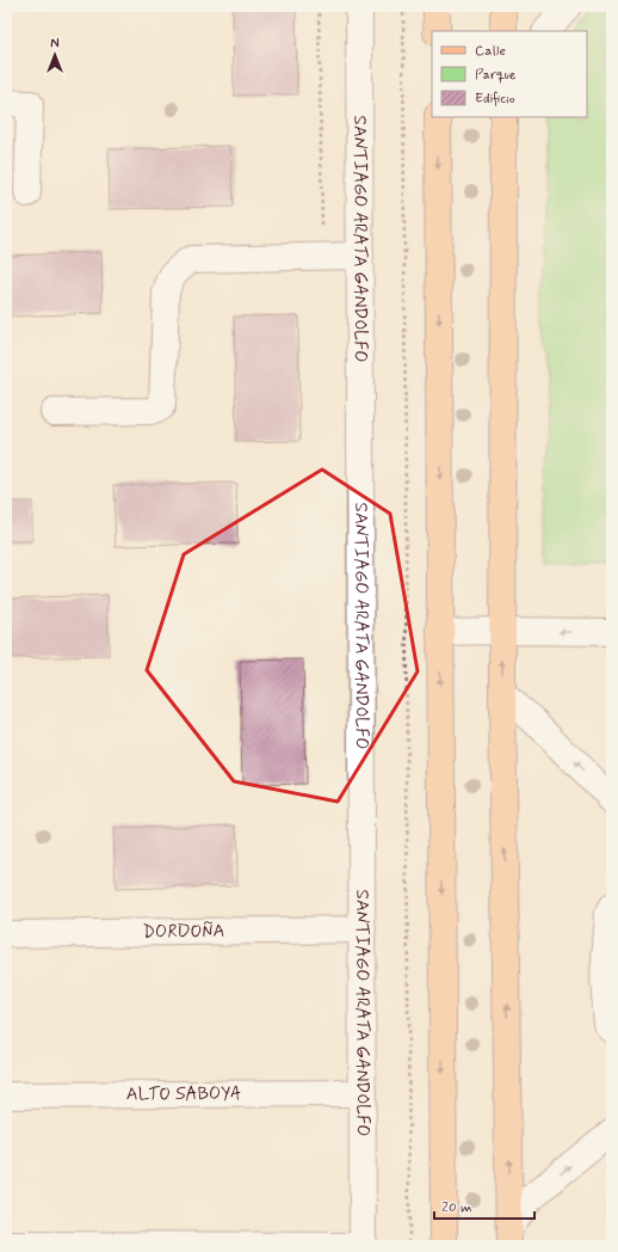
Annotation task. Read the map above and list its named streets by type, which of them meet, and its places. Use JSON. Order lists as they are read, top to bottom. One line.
{"streets":{"street":["SANTIAGO ARATA GANDOLFO","DORDOÑA","ALTO SABOYA"]},"crossings":[["SANTIAGO ARATA GANDOLFO","DORDOÑA"],["SANTIAGO ARATA GANDOLFO","ALTO SABOYA"]],"legend":["Calle","Parque","Edificio"],"scale_bar":"20 m","north":"top"}
